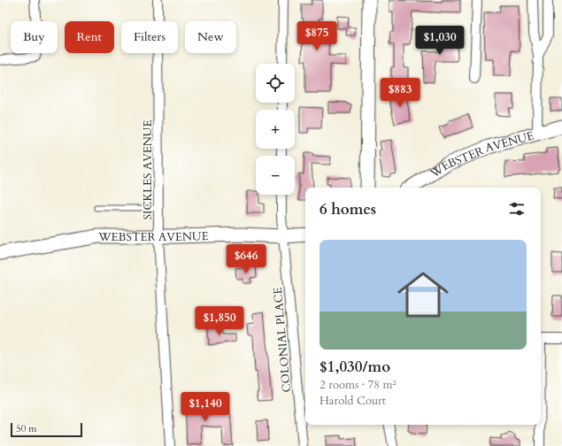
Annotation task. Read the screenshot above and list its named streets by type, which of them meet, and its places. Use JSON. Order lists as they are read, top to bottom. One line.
{"streets":{"street":["WEBSTER AVENUE","SICKLES AVENUE","COLONIAL PLACE"]},"crossings":[["WEBSTER AVENUE","SICKLES AVENUE"],["WEBSTER AVENUE","COLONIAL PLACE"]],"scale_bar":"50 m","page":{"price":["$875","$1,030","$883","$646","$1,850","$1,140"],"chip":["Buy","Rent","Filters","New"],"map_buttons":["+","−"],"heading":"6 homes","list":[{"name":"$1,030/mo","note":"2 rooms · 78 m² · Harold Court"}],"scale":"50 m"}}
